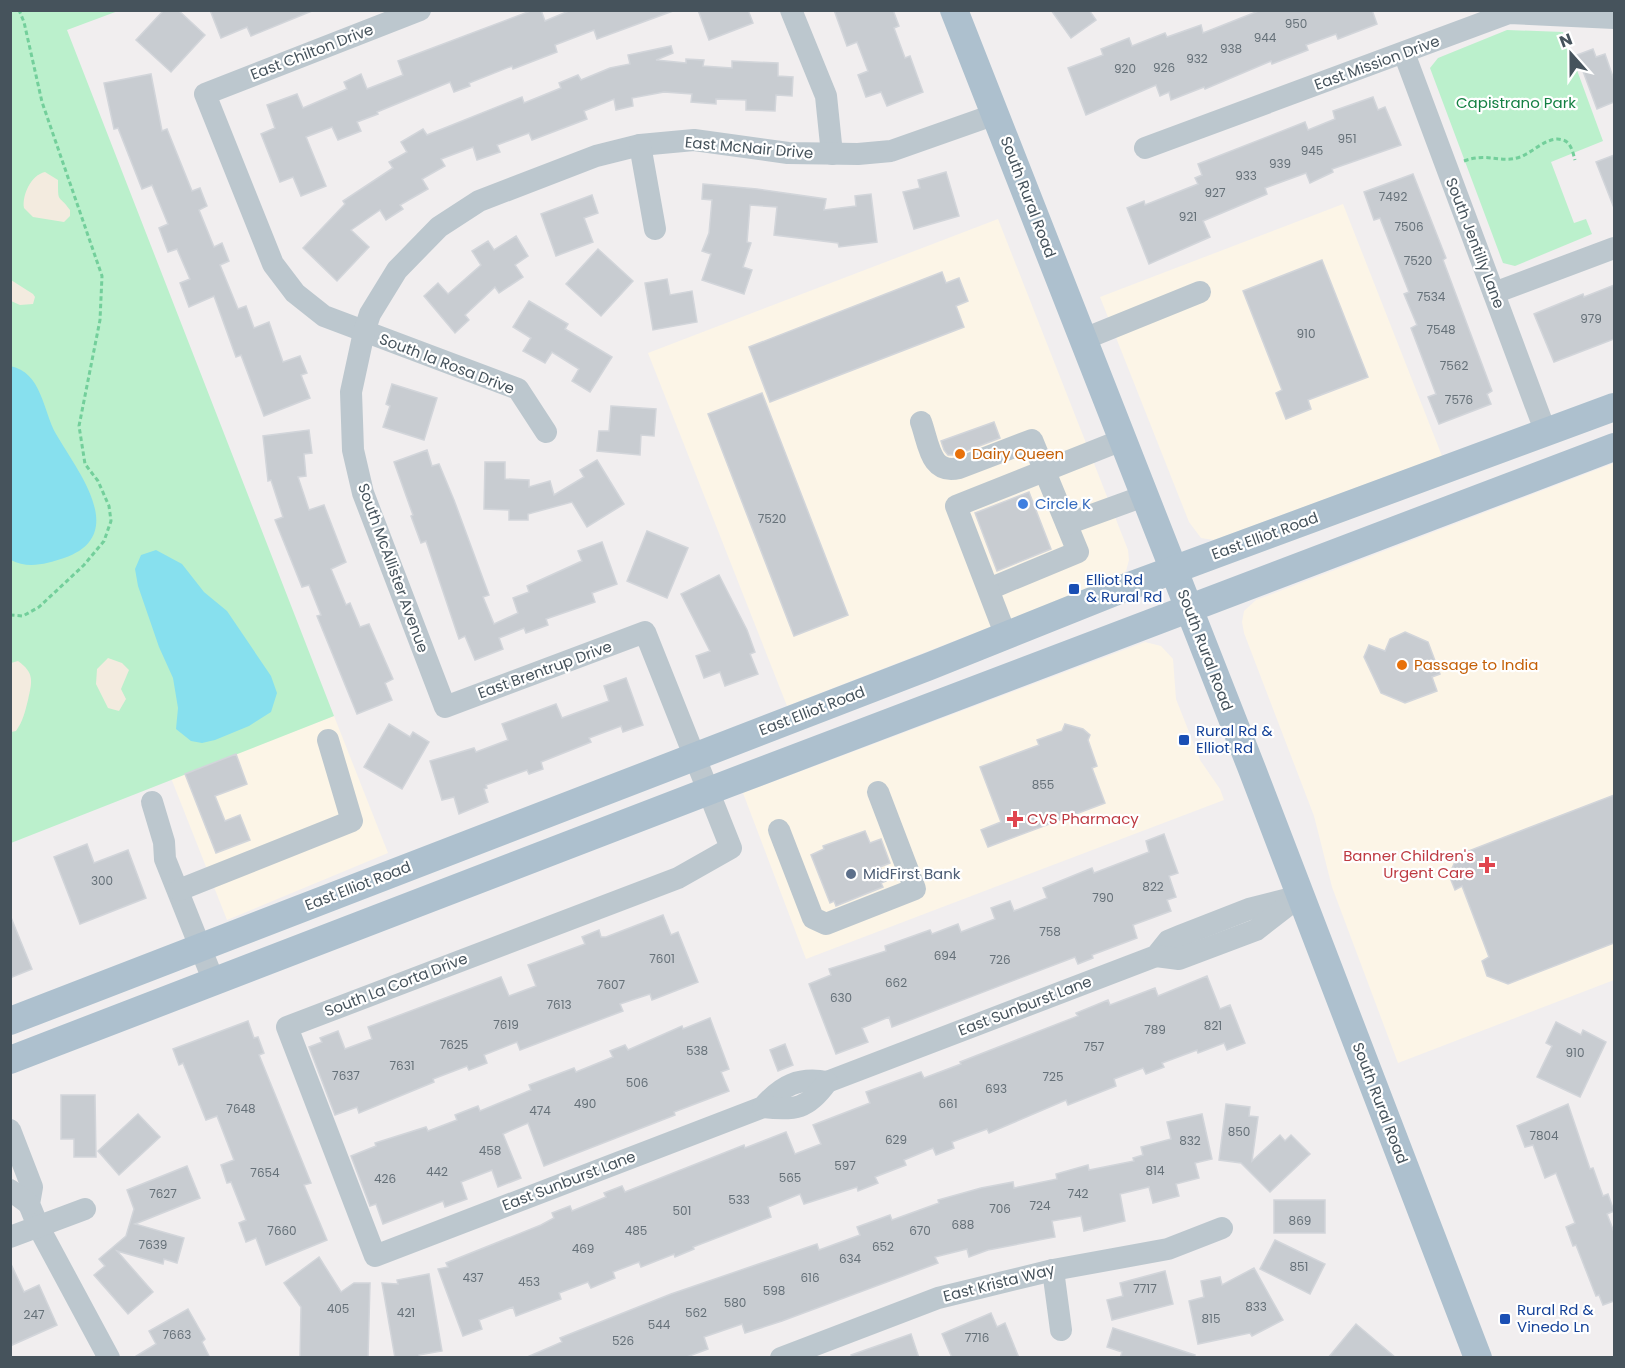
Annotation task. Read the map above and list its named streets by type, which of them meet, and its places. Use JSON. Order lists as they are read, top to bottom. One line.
{"streets":{"main road":["South Rural Road","East Elliot Road"],"street":["East Chilton Drive","East Mission Drive","East McNair Drive","South Jentilly Lane","South la Rosa Drive","South McAllister Avenue","East Brentrup Drive","South La Corta Drive","East Sunburst Lane","East Krista Way"]},"crossings":[["East Chilton Drive","East McNair Drive"],["East Chilton Drive","South la Rosa Drive"],["East Chilton Drive","South McAllister Avenue"],["East Mission Drive","South Jentilly Lane"],["East McNair Drive","South Rural Road"],["East McNair Drive","South la Rosa Drive"],["East McNair Drive","South McAllister Avenue"],["South Rural Road","East Elliot Road"],["South Rural Road","East Sunburst Lane"],["South Jentilly Lane","East Elliot Road"],["South la Rosa Drive","South McAllister Avenue"],["East Elliot Road","East Brentrup Drive"],["South McAllister Avenue","East Brentrup Drive"],["South La Corta Drive","East Sunburst Lane"]],"parks":["Capistrano Park"],"places":{"other":["Dairy Queen","Circle K","Passage to India","MidFirst Bank"],"transit":["Elliot Rd & Rural Rd","Rural Rd & Elliot Rd","Rural Rd & Vinedo Ln"],"health":["CVS Pharmacy","Banner Children's Urgent Care"]},"house_numbers":["950","944","938","932","926","920","951","945","939","933","927","7492","921","7506","7520","7534","979","7548","910","7562","7576","7520","855","300","822","790","758","694","7601","726","662","7607","630","7613","7619","821","789","7625","757","538","910","7631","7637","725","506","693","490","661","7648","474","850","7804","629","832","458","597","814","442","7654","565","426","7627","742","533","724","706","501","869","688","7660","485","670","7639","652","469","634","851","437","616","453","7717","598","580","833","405","421","562","247","815","544","7663","7716","526"],"north":"top"}
